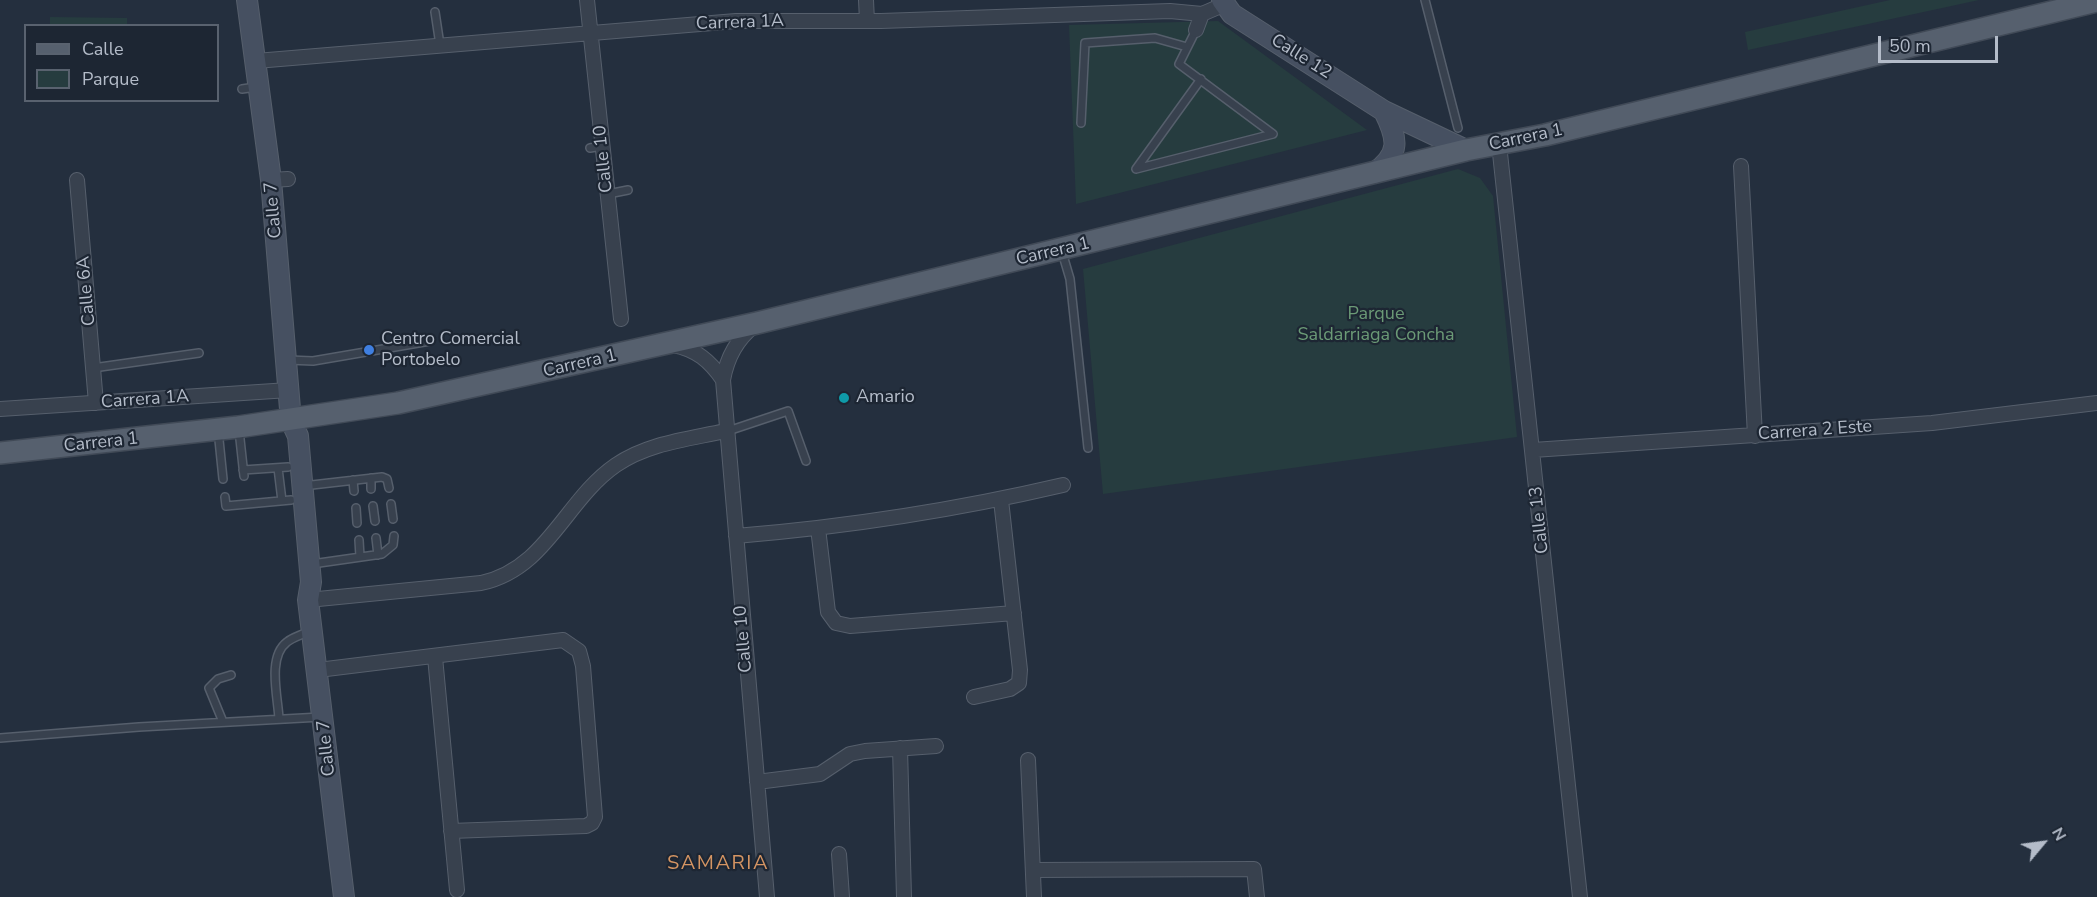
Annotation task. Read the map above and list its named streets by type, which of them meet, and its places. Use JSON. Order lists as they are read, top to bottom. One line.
{"streets":{"main road":["Carrera 1"],"street":["Carrera 1A","Calle 12","Calle 10","Calle 7","Calle 6A","Carrera 2 Este","Calle 13"]},"crossings":[["Carrera 1A","Calle 12"],["Carrera 1A","Calle 10"],["Carrera 1A","Calle 7"],["Carrera 1A","Calle 6A"],["Calle 12","Carrera 1"],["Carrera 1","Calle 7"],["Carrera 1","Calle 13"],["Carrera 2 Este","Calle 13"]],"districts":["SAMARIA"],"parks":["Parque Saldarriaga Concha"],"places":["Centro Comercial Portobelo","Amario"],"legend":["Calle","Parque"],"scale_bar":"50 m","north":"top right"}
